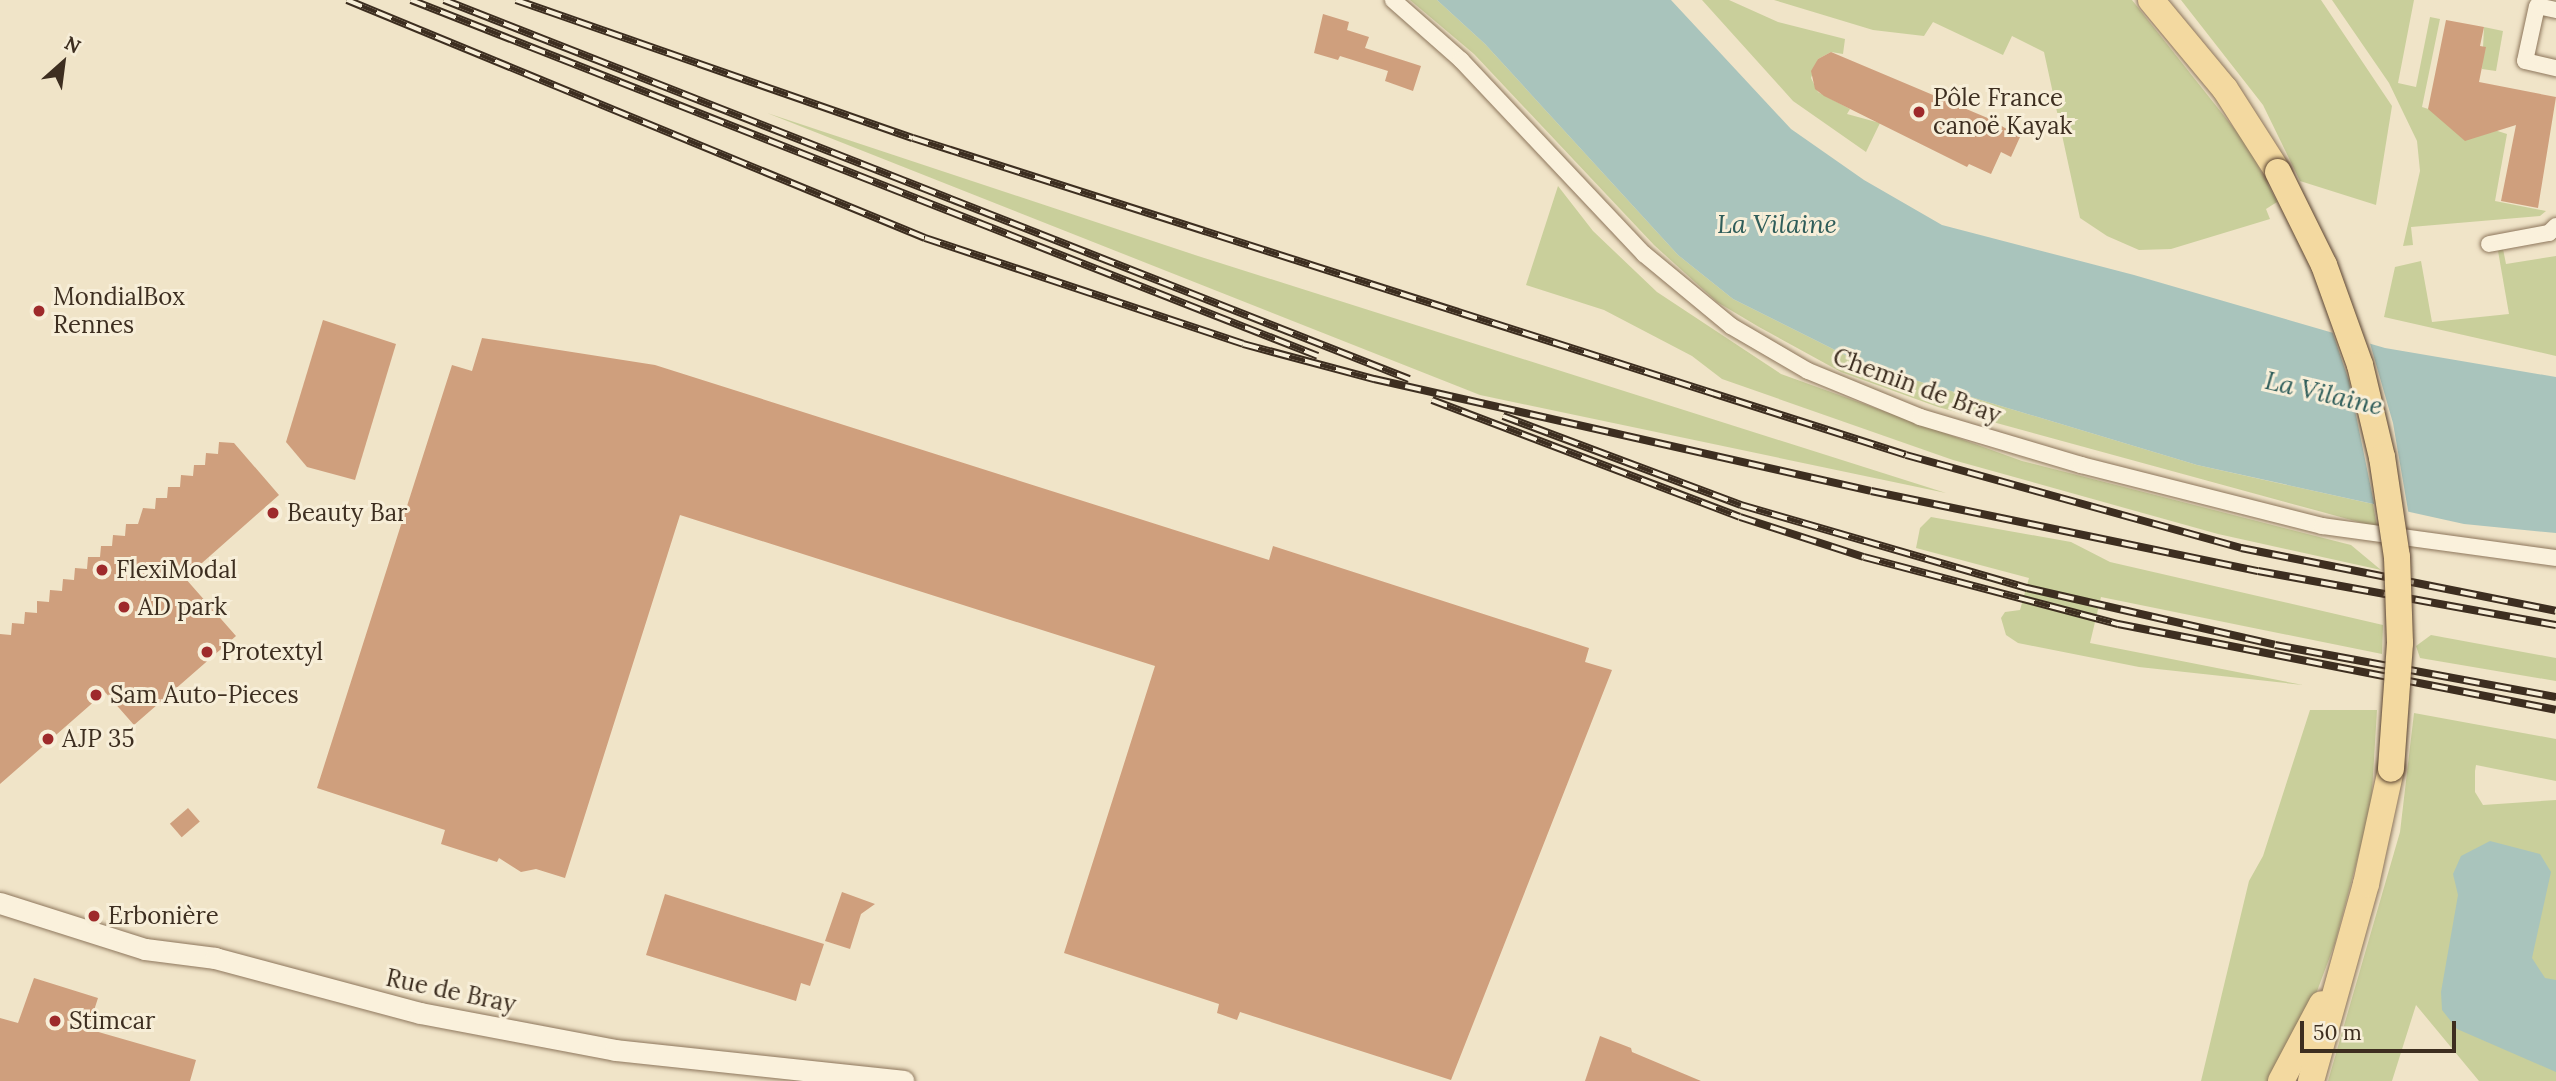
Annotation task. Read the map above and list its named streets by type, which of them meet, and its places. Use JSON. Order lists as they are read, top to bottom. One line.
{"streets":{"street":["Chemin de Bray","Rue de Bray"]},"water":["La Vilaine"],"places":["Pôle France canoë Kayak","MondialBox Rennes","Beauty Bar","FlexiModal","AD park","Protextyl","Sam Auto-Pieces","AJP 35","Erbonière","Stimcar"],"scale_bar":"50 m","north":"top right"}
